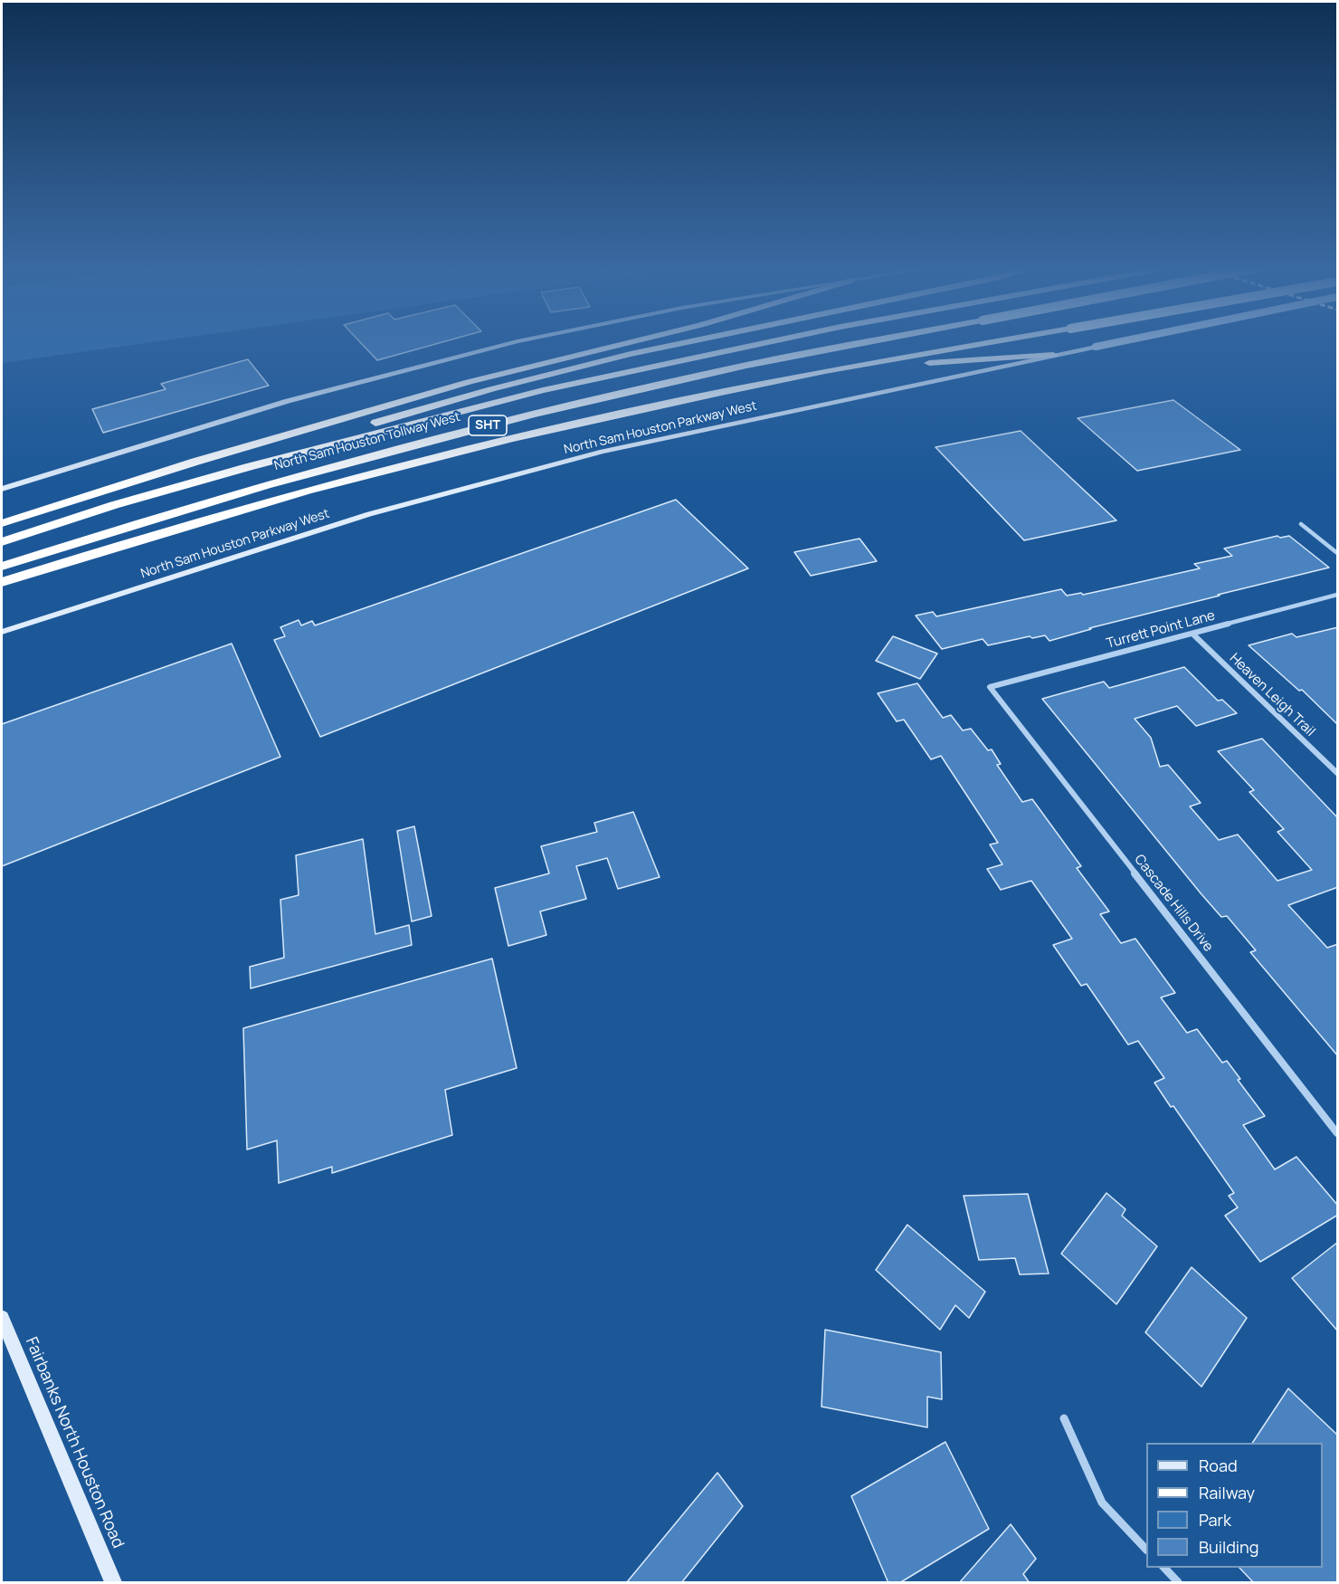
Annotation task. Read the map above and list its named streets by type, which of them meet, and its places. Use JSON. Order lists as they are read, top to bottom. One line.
{"streets":{"highway":["SHT","North Sam Houston Tollway West"],"main road":["North Sam Houston Parkway West","Fairbanks North Houston Road"],"street":["Turrett Point Lane","Heaven Leigh Trail","Cascade Hills Drive"]},"crossings":[["Turrett Point Lane","Heaven Leigh Trail"],["Turrett Point Lane","Cascade Hills Drive"]],"legend":["Road","Railway","Park","Building"]}
